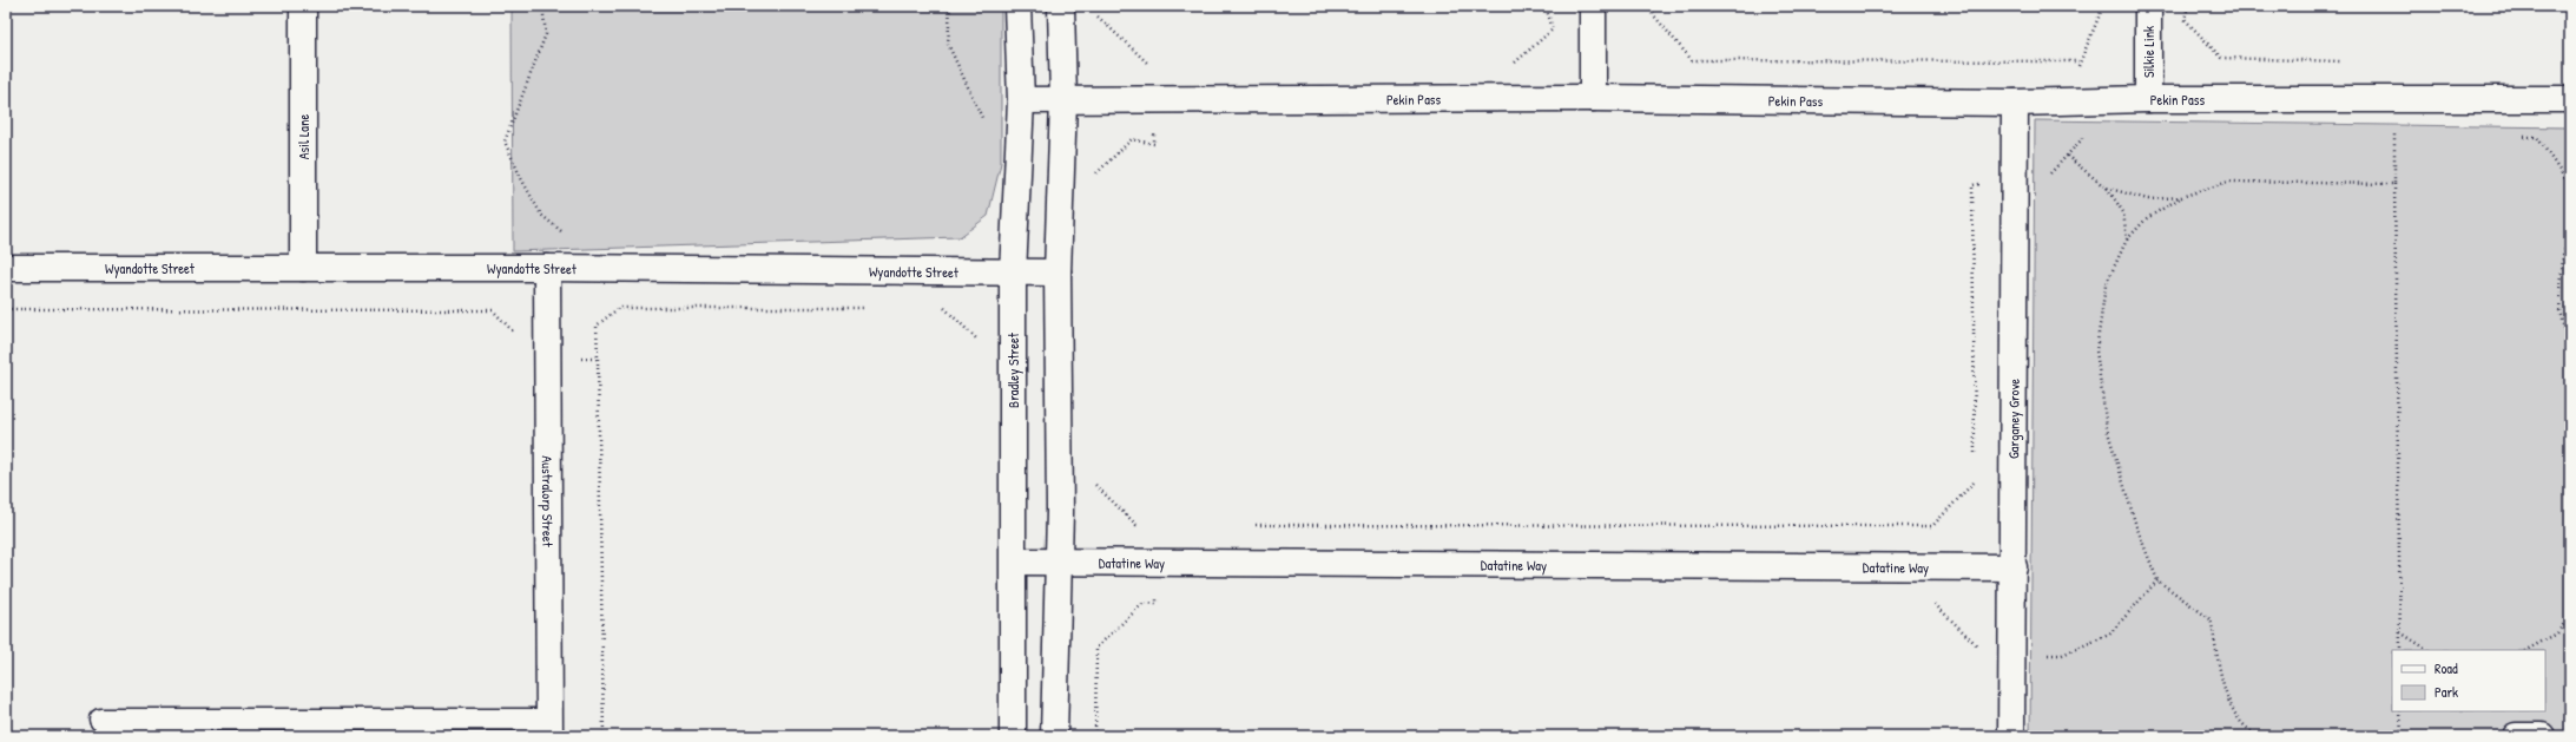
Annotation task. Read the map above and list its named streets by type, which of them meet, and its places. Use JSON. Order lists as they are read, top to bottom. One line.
{"streets":{"street":["Silkie Link","Pekin Pass","Asil Lane","Wyandotte Street","Bradley Street","Garganey Grove","Australorp Street","Datatine Way"]},"crossings":[["Silkie Link","Pekin Pass"],["Pekin Pass","Bradley Street"],["Pekin Pass","Garganey Grove"],["Asil Lane","Wyandotte Street"],["Wyandotte Street","Bradley Street"],["Wyandotte Street","Australorp Street"],["Bradley Street","Datatine Way"],["Garganey Grove","Datatine Way"]],"legend":["Road","Park"]}
